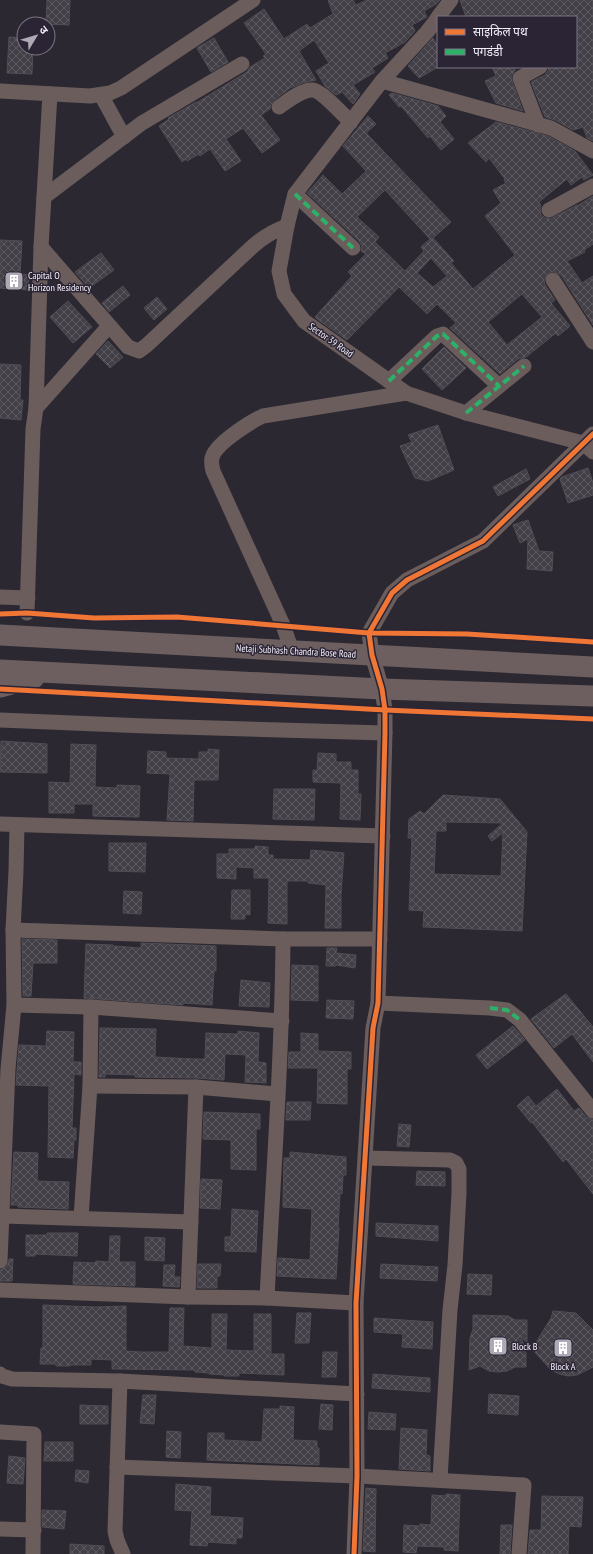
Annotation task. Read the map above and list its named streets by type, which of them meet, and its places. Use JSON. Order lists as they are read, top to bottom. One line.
{"streets":{"main road":["Netaji Subhash Chandra Bose Road"],"street":["Sector 39 Road"]},"places":{"building":["Capital O Horizon Residency","Block B","Block A"]},"legend":["साइकिल पथ","पगडंडी"],"north":"top right"}
